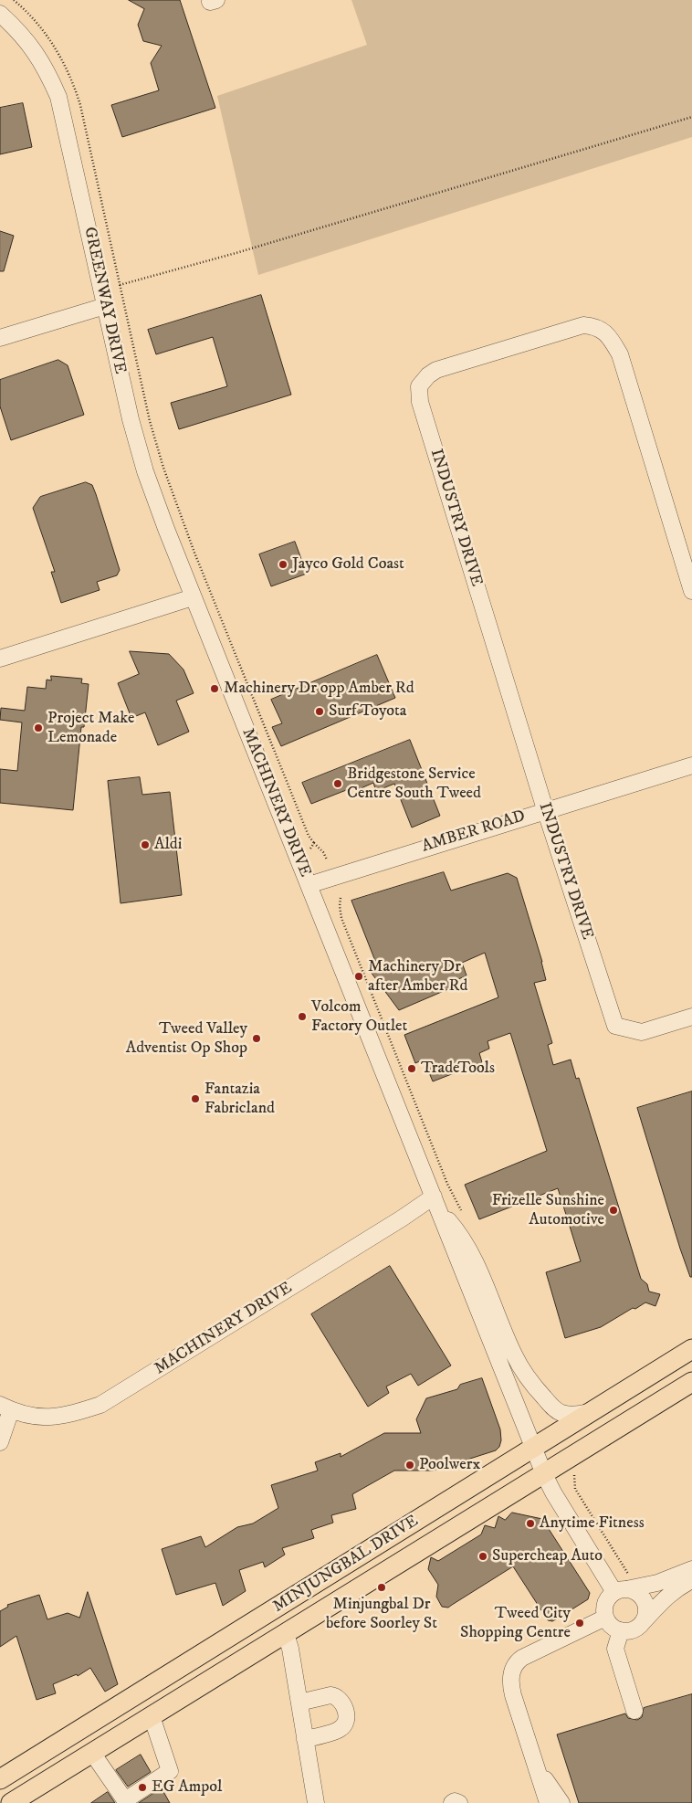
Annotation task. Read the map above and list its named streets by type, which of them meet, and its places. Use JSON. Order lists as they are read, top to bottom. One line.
{"streets":{"main road":["MINJUNGBAL DRIVE"],"street":["GREENWAY DRIVE","INDUSTRY DRIVE","MACHINERY DRIVE","AMBER ROAD"]},"crossings":[["GREENWAY DRIVE","MACHINERY DRIVE"],["INDUSTRY DRIVE","AMBER ROAD"],["MACHINERY DRIVE","AMBER ROAD"],["MACHINERY DRIVE","MINJUNGBAL DRIVE"]],"places":["Jayco Gold Coast","Machinery Dr opp Amber Rd","Surf Toyota","Project Make Lemonade","Bridgestone Service Centre South Tweed","Aldi","Machinery Dr after Amber Rd","Volcom Factory Outlet","Tweed Valley Adventist Op Shop","TradeTools","Fantazia Fabricland","Frizelle Sunshine Automotive","Poolwerx","Anytime Fitness","Supercheap Auto","Minjungbal Dr before Soorley St","Tweed City Shopping Centre","EG Ampol"]}
